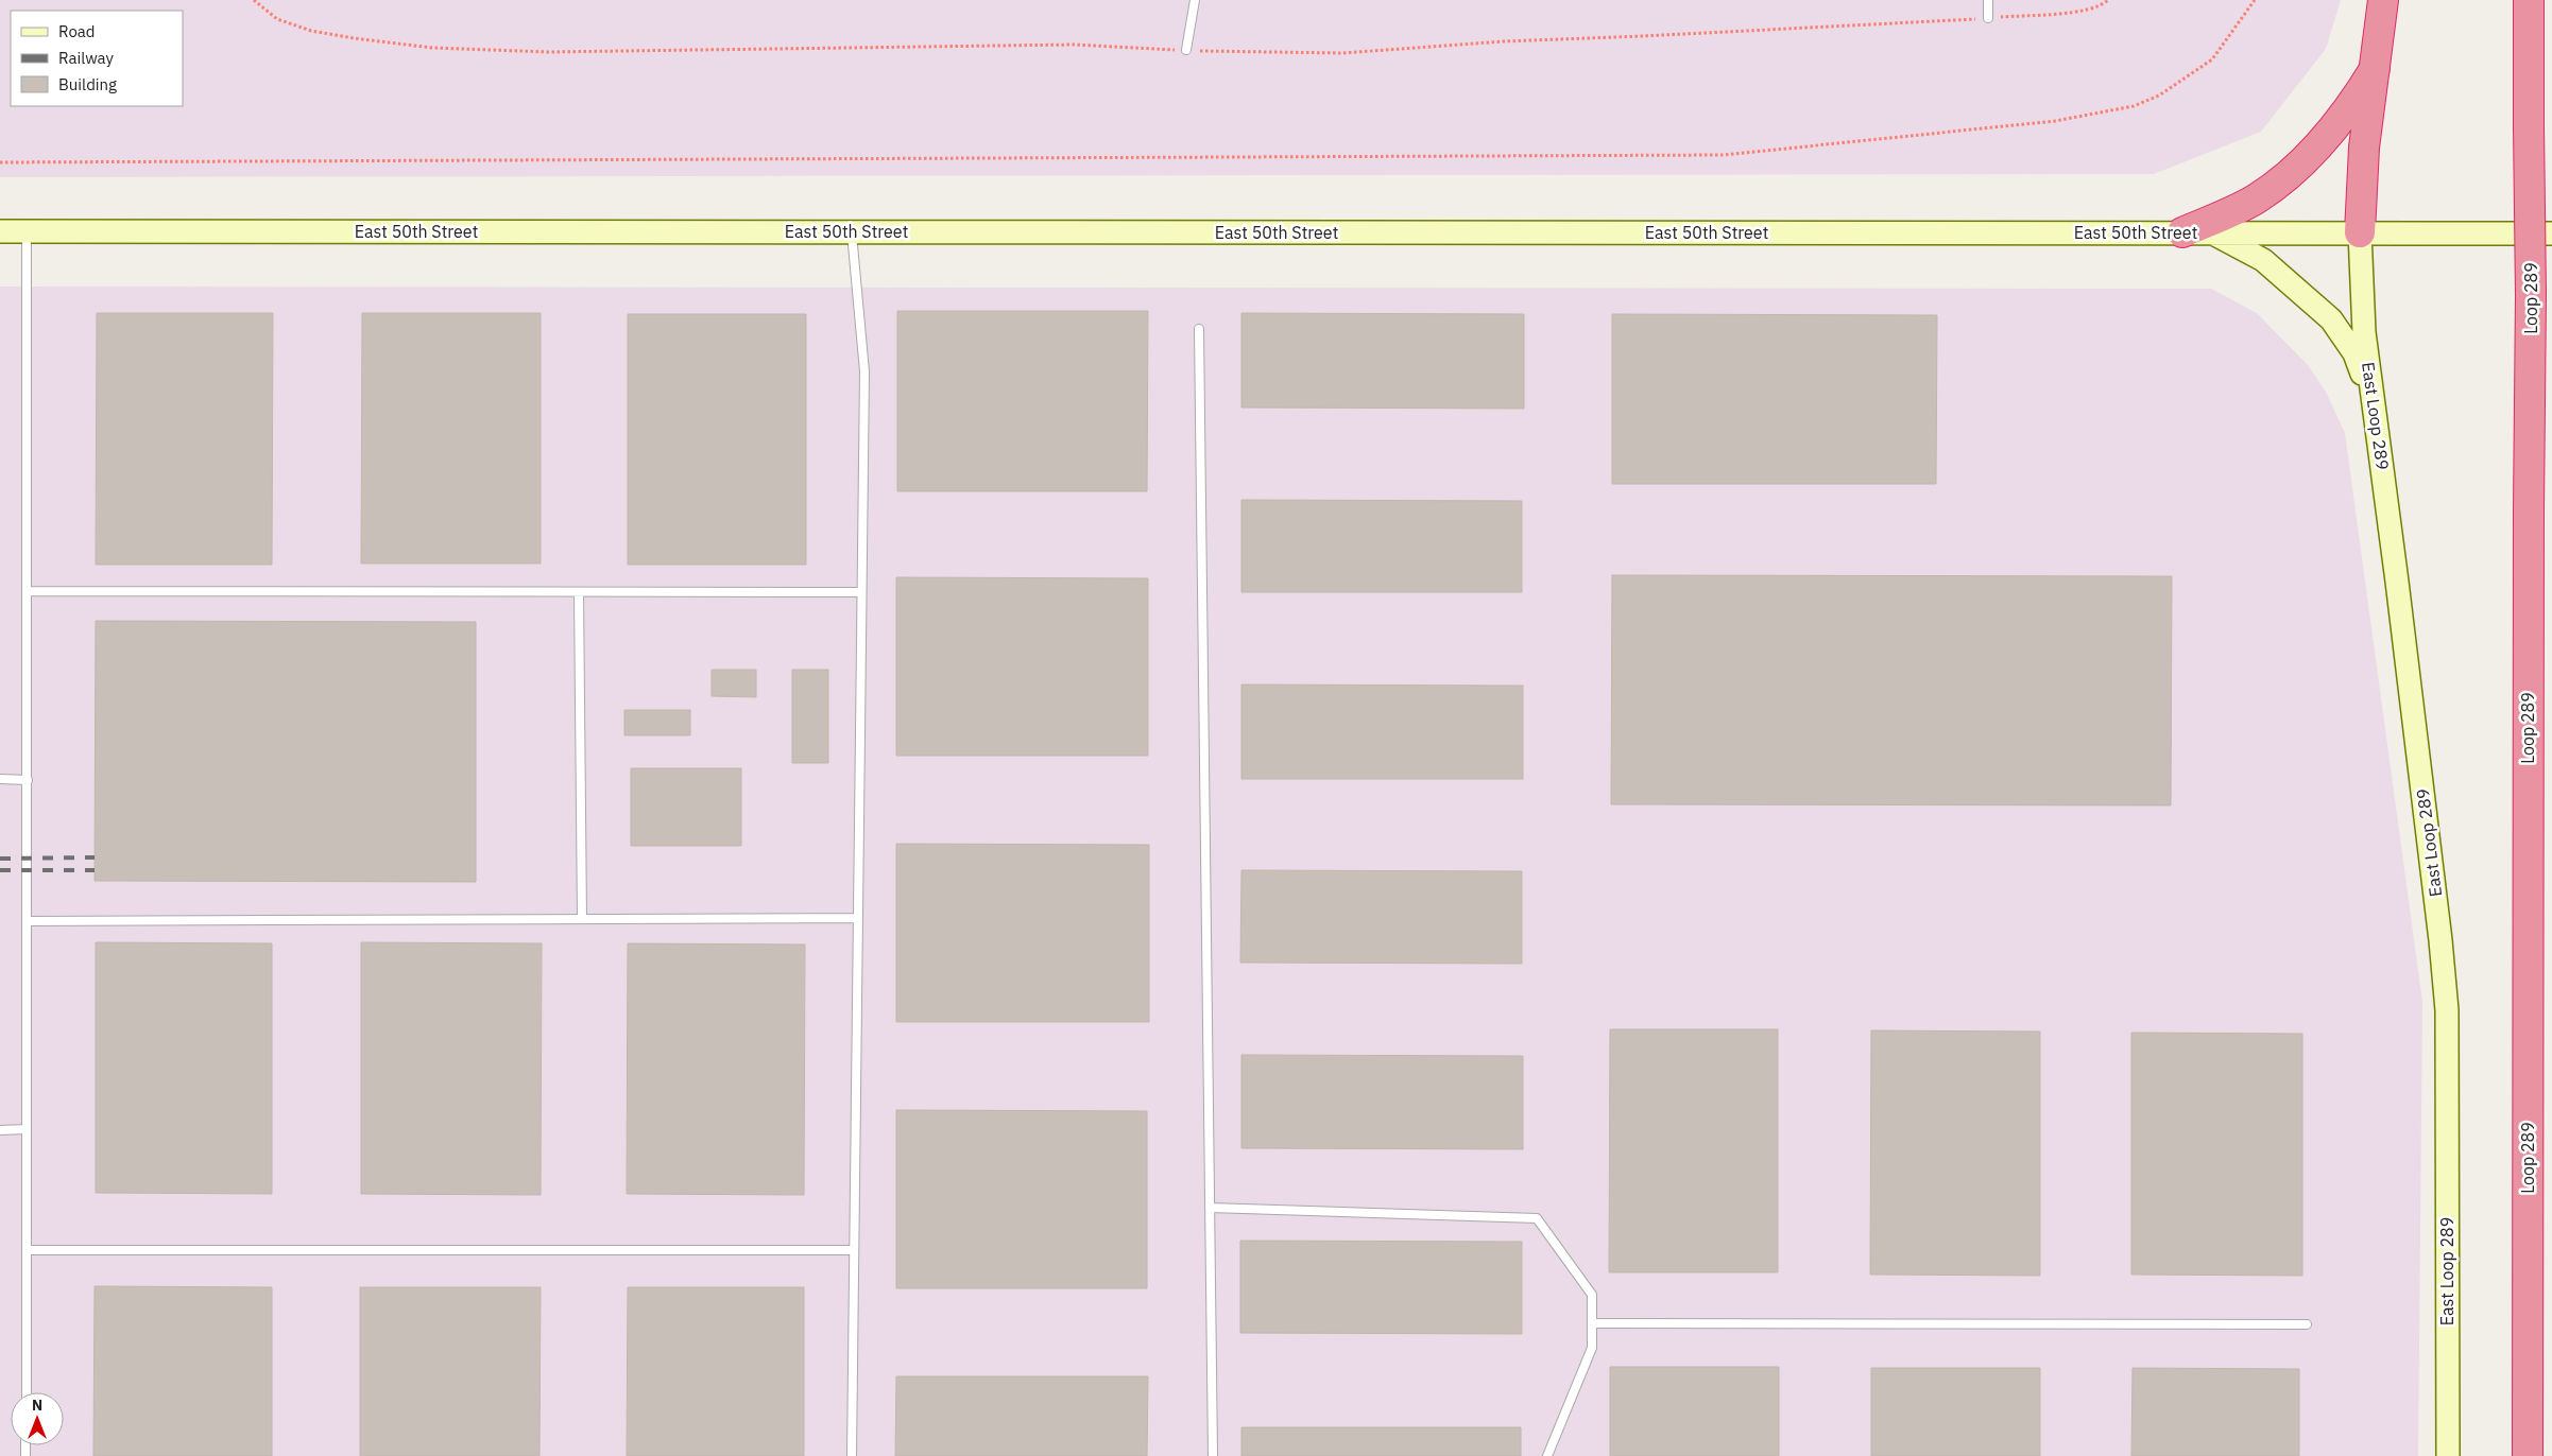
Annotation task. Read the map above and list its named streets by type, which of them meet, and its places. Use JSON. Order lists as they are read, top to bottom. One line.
{"streets":{"highway":["Loop 289"],"main road":["East 50th Street","East Loop 289"]},"crossings":[["East 50th Street","East Loop 289"]],"legend":["Road","Railway","Building"],"north":"top"}
